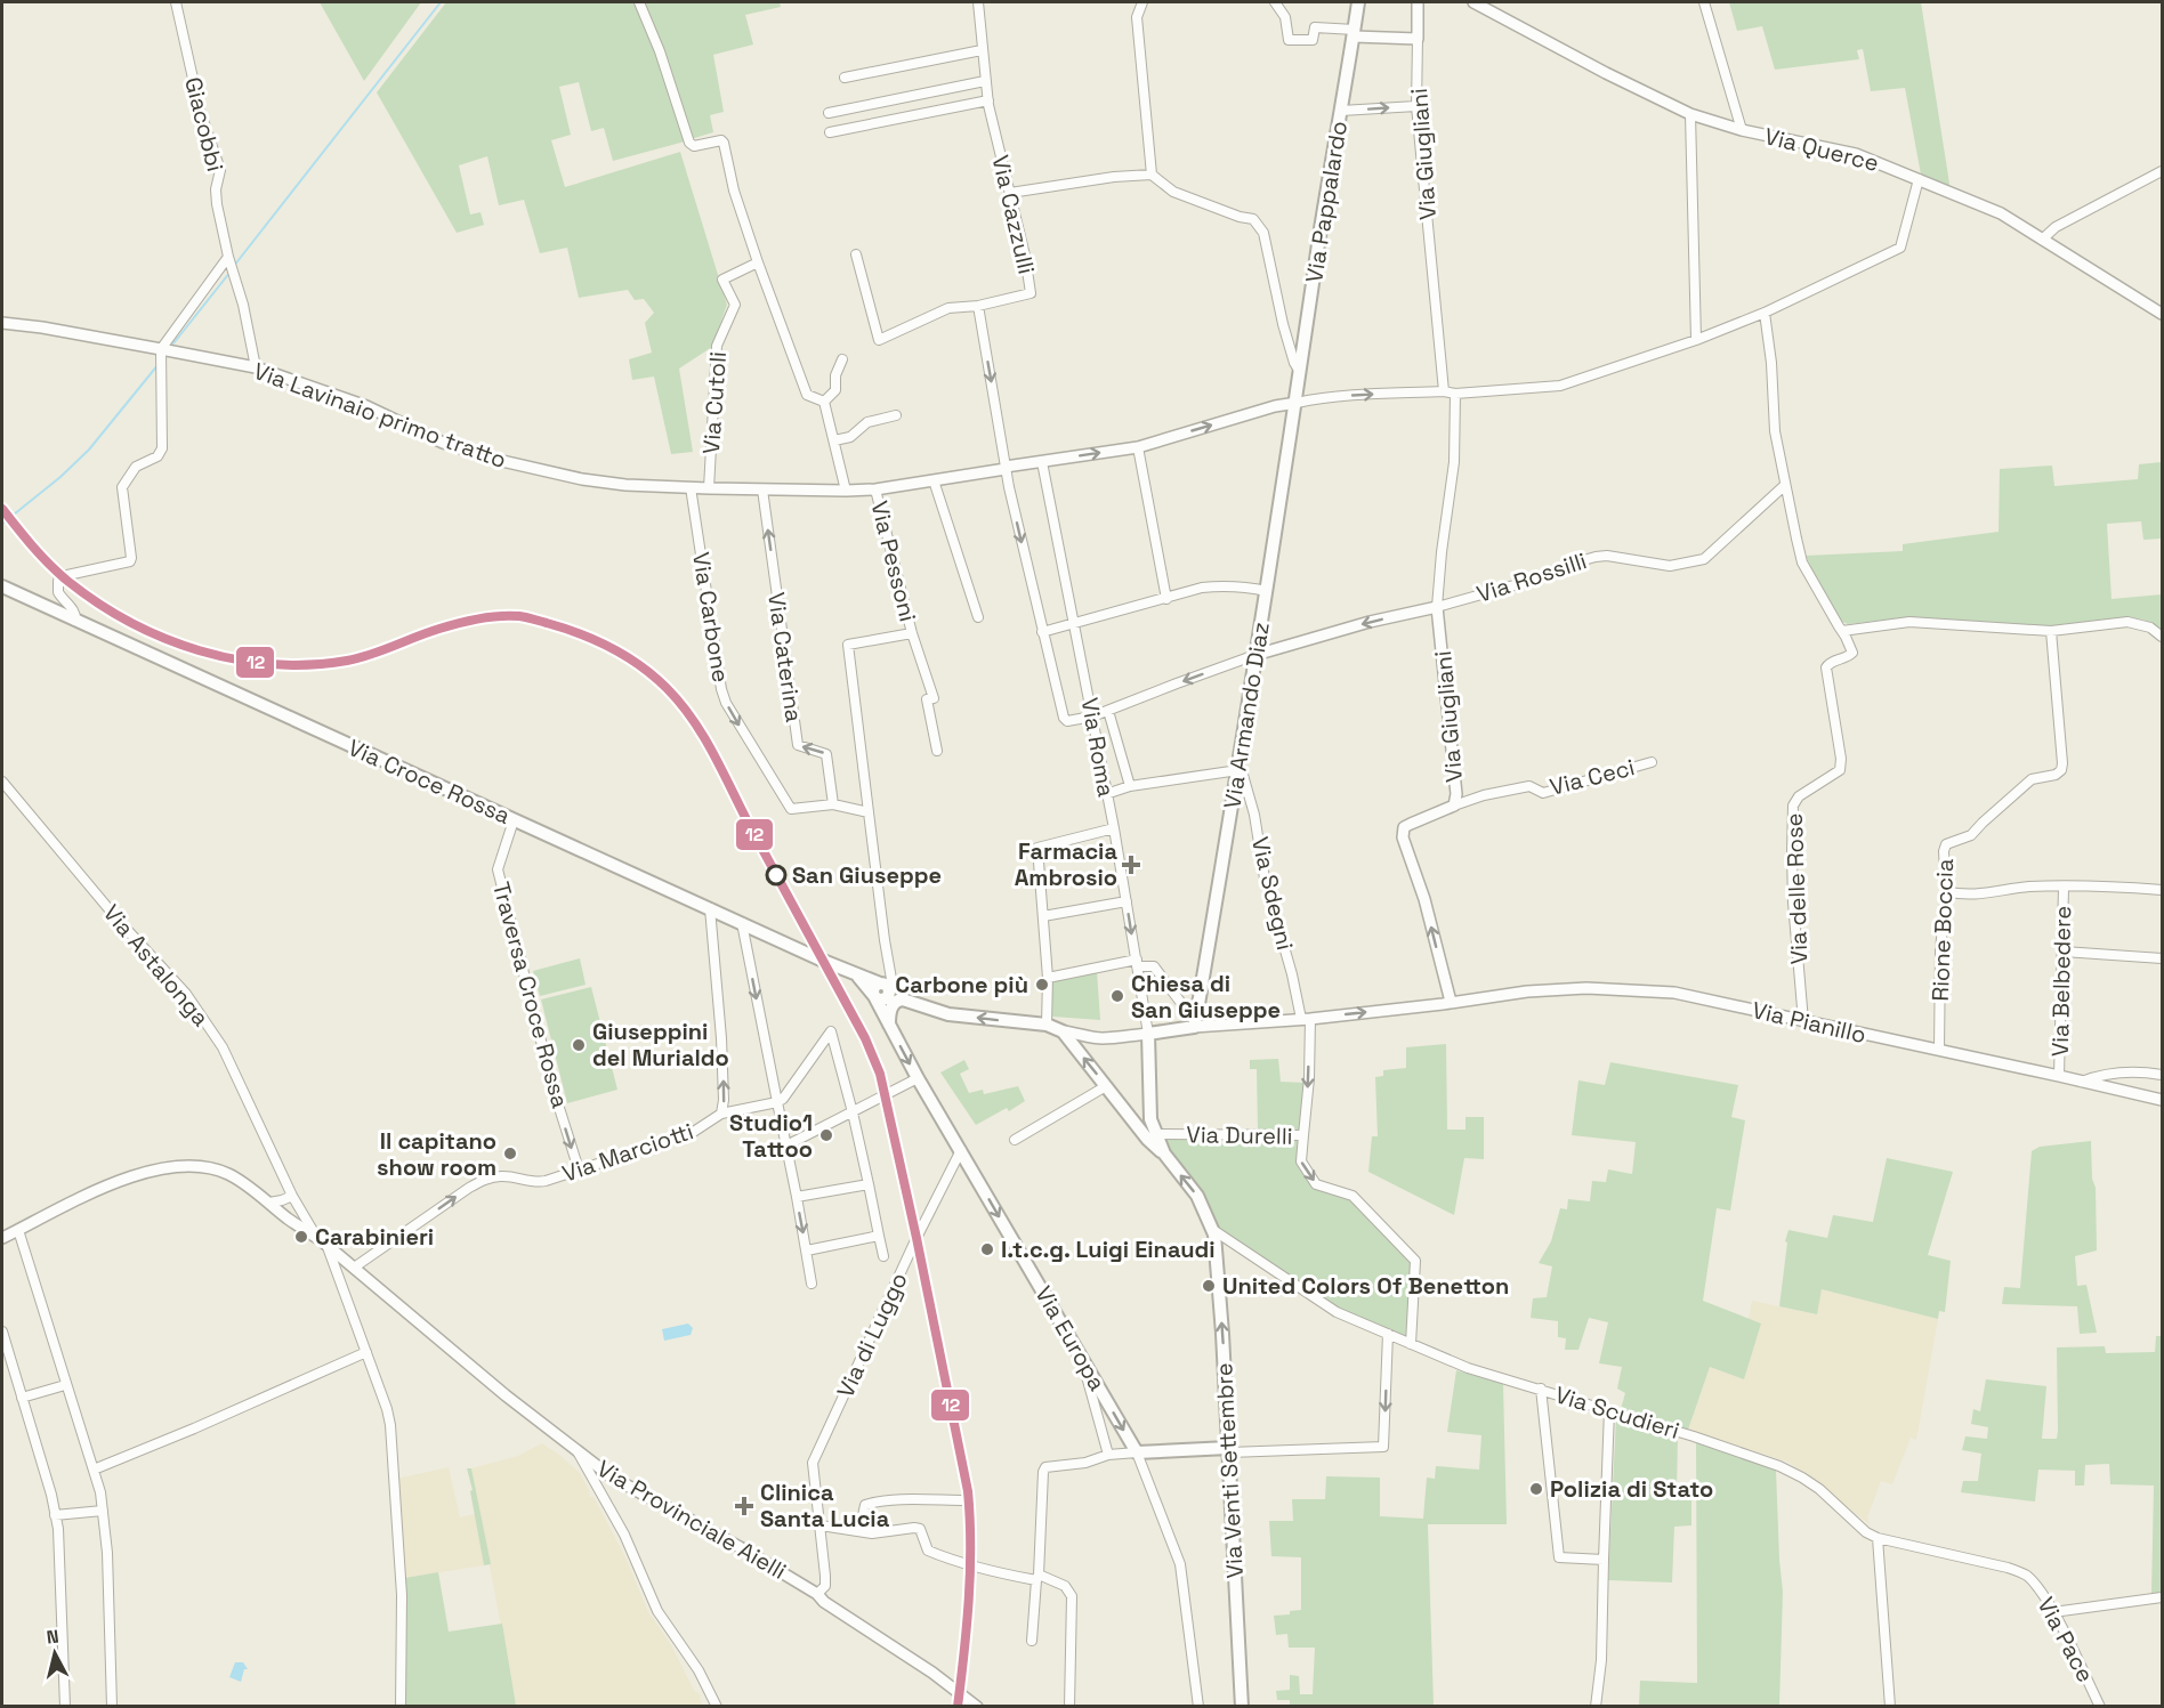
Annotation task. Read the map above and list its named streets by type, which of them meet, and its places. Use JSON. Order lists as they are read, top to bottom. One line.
{"streets":{"main road":["Via Pappalardo","Via Armando Diaz","Via Croce Rossa","Via Europa","Via Venti Settembre"],"street":["Giacobbi","Via Querce","Via Giugliani","Via Cazzulli","Via Cutoli","Via Lavinaio primo tratto","Via Pessoni","Via Rossilli","Via Carbone","Via Caterina","Via Roma","Via Ceci","Via delle Rose","Via Sdegni","Rione Boccia","Via Astalonga","Via Belbedere","Traversa Croce Rossa","Via Pianillo","Via Durelli","Via Marciotti","Via di Luggo","Via Scudieri","Via Provinciale Aielli","Via Pace"]},"crossings":[["Giacobbi","Via Lavinaio primo tratto"],["Via Giugliani","Via Rossilli"],["Via Giugliani","Via Ceci"],["Via Giugliani","Via Pianillo"],["Via Pappalardo","Via Lavinaio primo tratto"],["Via Pappalardo","Via Armando Diaz"],["Via Cutoli","Via Lavinaio primo tratto"],["Via Lavinaio primo tratto","Via Pessoni"],["Via Lavinaio primo tratto","Via Carbone"],["Via Lavinaio primo tratto","Via Caterina"],["Via Lavinaio primo tratto","Via Armando Diaz"],["Via Lavinaio primo tratto","Via Roma"],["Via Rossilli","Via Armando Diaz"],["Via Rossilli","Via delle Rose"],["Via Carbone","Via Caterina"],["Via Armando Diaz","Via Sdegni"],["Via Armando Diaz","Via Pianillo"],["Via Croce Rossa","Traversa Croce Rossa"],["Via Croce Rossa","Via Marciotti"],["Via Croce Rossa","Via Europa"],["Via delle Rose","Via Pianillo"],["Via Sdegni","Via Pianillo"],["Via Sdegni","Via Durelli"],["Rione Boccia","Via Pianillo"],["Via Astalonga","Via Marciotti"],["Via Astalonga","Via Provinciale Aielli"],["Via Belbedere","Via Pianillo"],["Traversa Croce Rossa","Via Marciotti"],["Via Durelli","Via Scudieri"],["Via di Luggo","Via Europa"],["Via di Luggo","Via Provinciale Aielli"],["Via Scudieri","Via Venti Settembre"],["Via Scudieri","Via Pace"]],"one_way":["Via Carbone","Via Caterina","Traversa Croce Rossa","Via Durelli","Via Marciotti","Via Europa","Via Venti Settembre"],"places":{"health":["Farmacia Ambrosio","Clinica Santa Lucia"],"other":["San Giuseppe","Carbone più","Chiesa di San Giuseppe","Giuseppini del Murialdo","Studio1 Tattoo","Il capitano show room","Carabinieri","I.t.c.g. Luigi Einaudi","United Colors Of Benetton","Polizia di Stato"]},"lines":["transit line 12"],"north":"top"}
